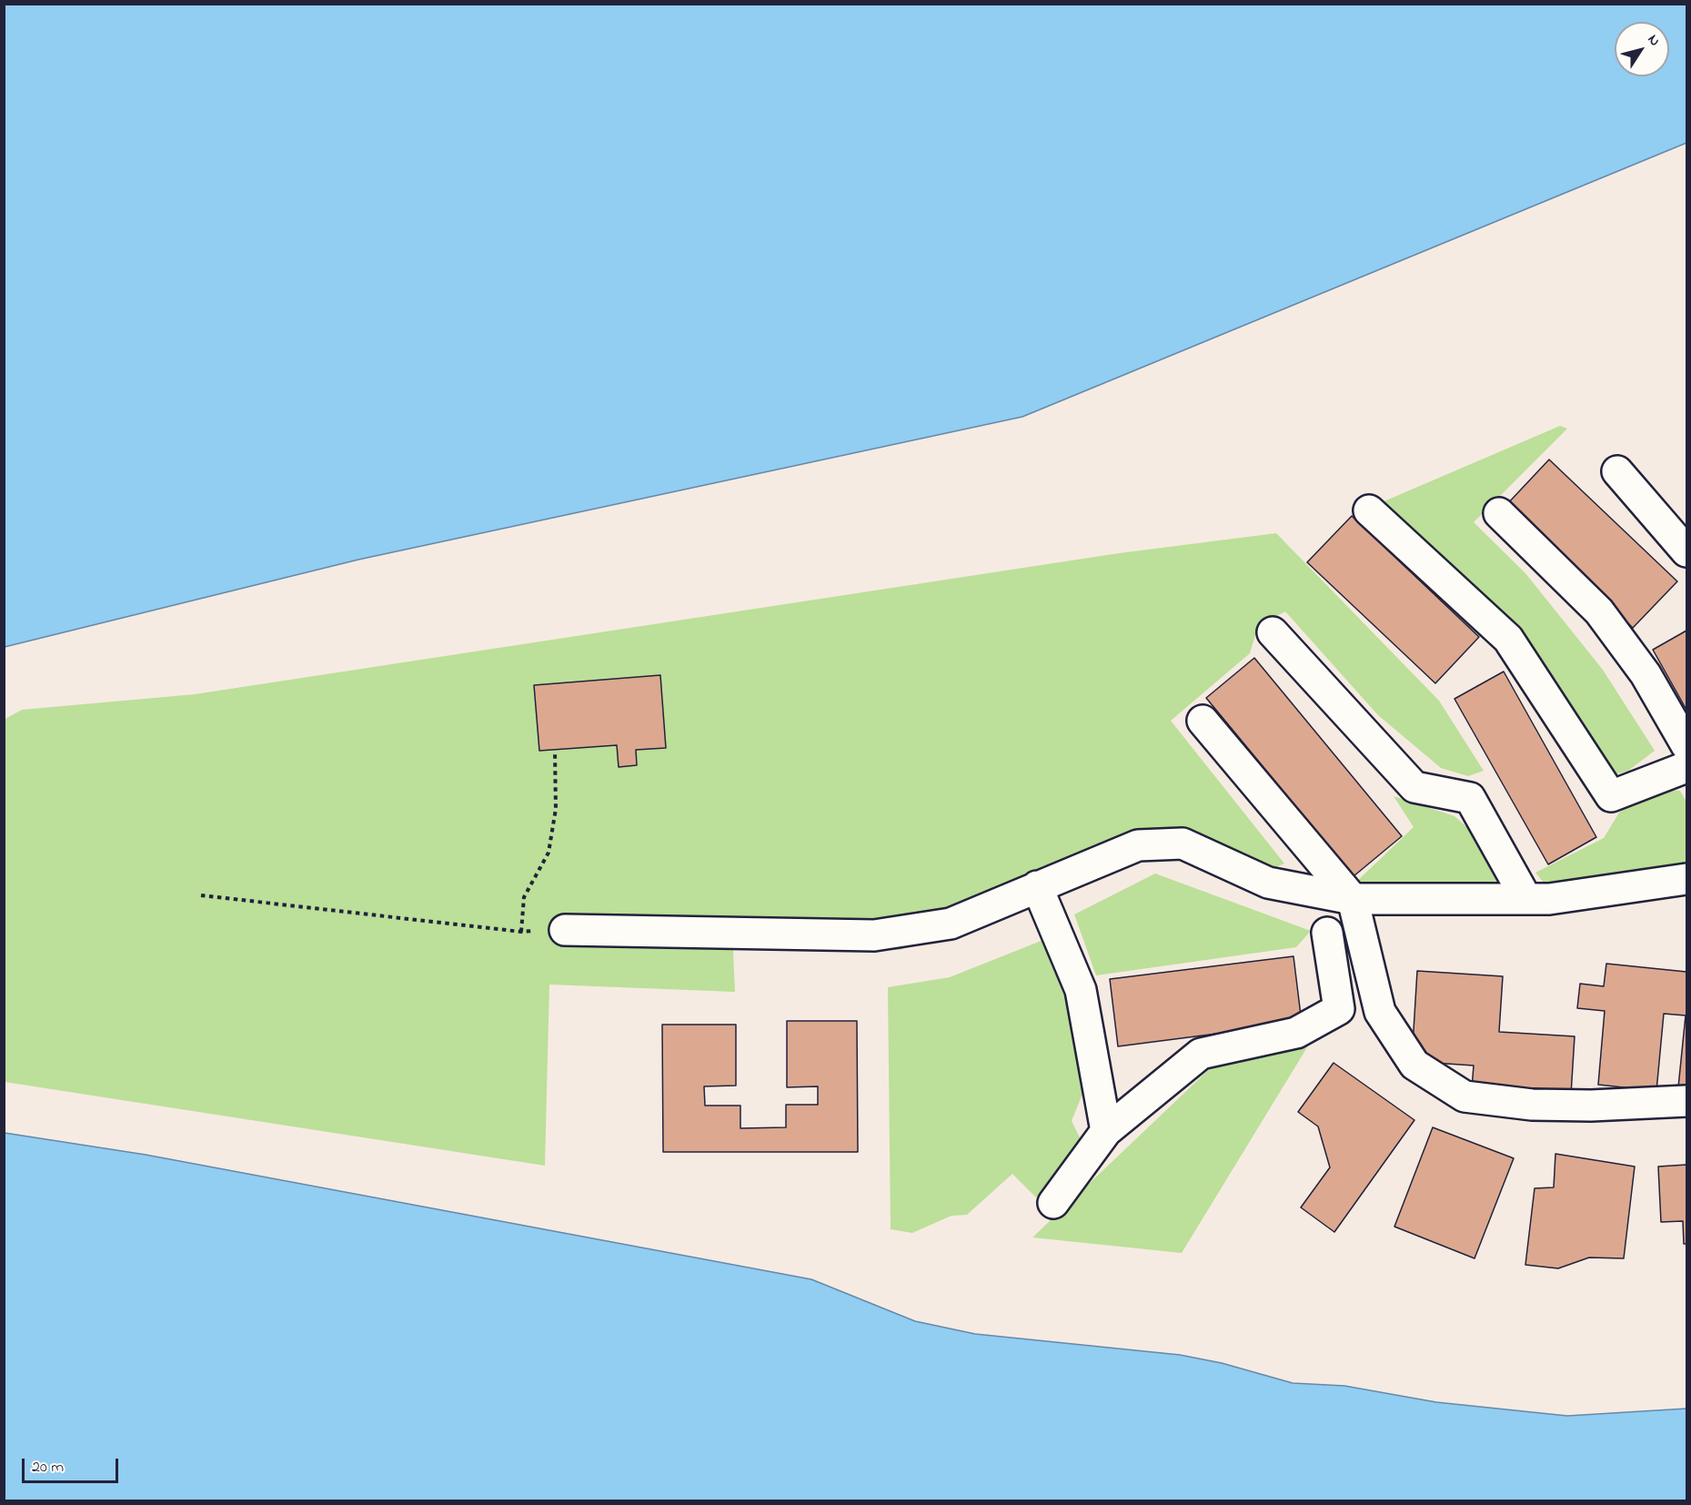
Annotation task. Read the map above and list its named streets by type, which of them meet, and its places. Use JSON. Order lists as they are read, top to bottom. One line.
{"scale_bar":"20 m","north":"top right"}
